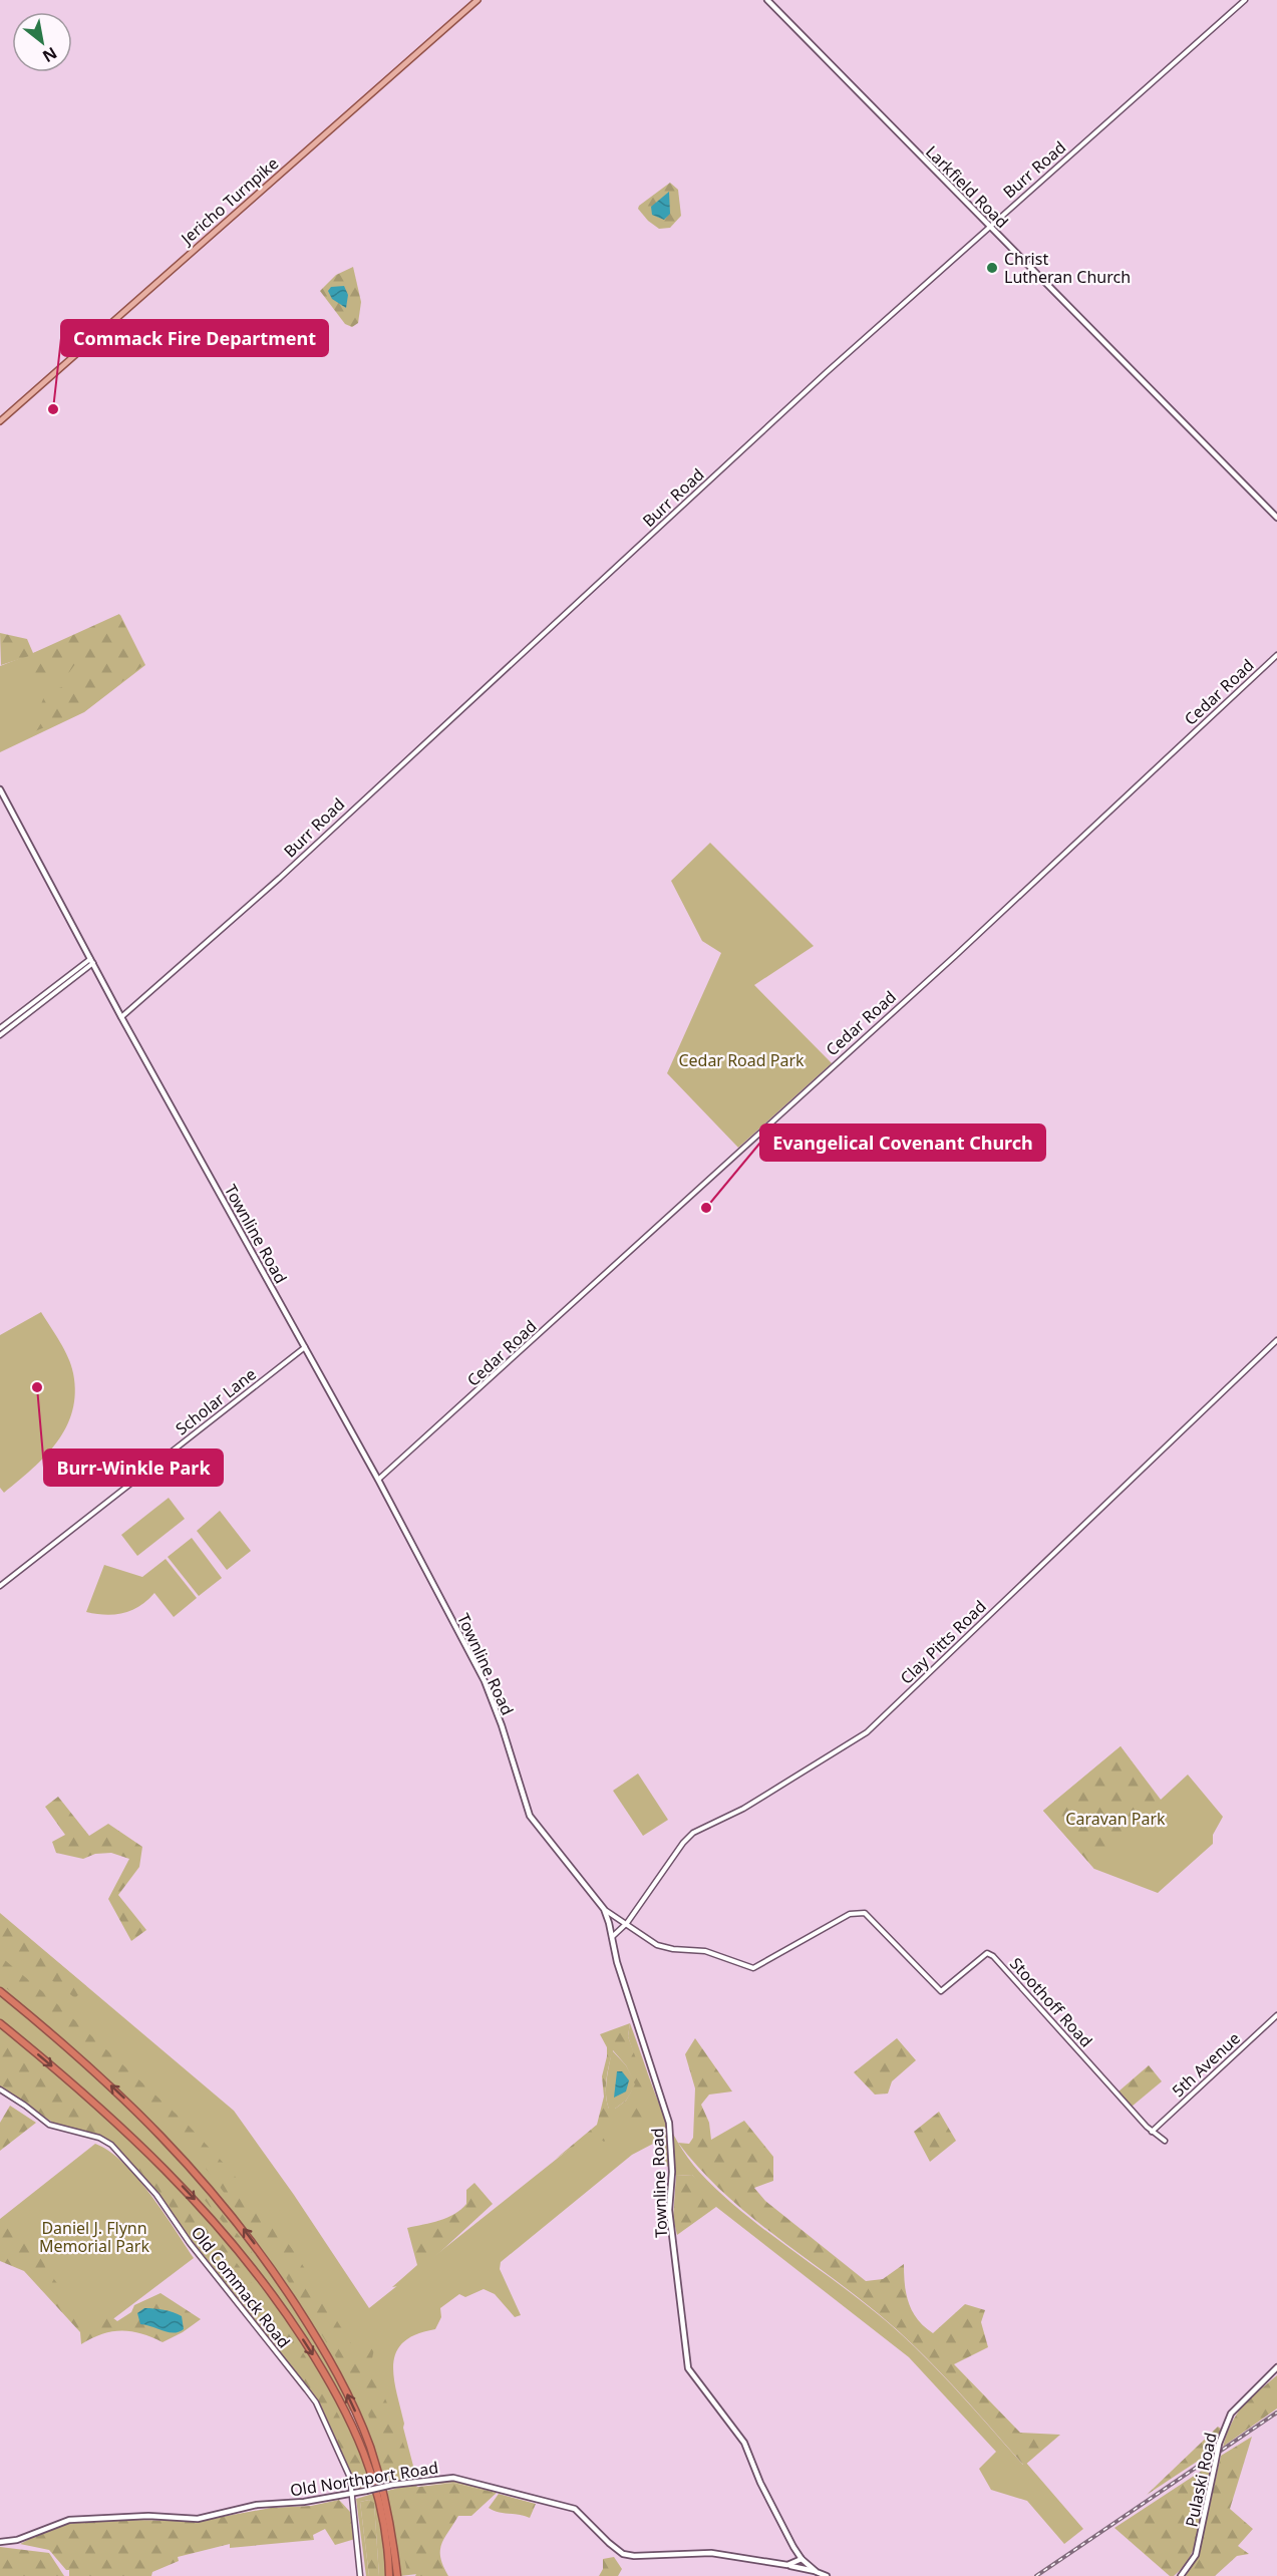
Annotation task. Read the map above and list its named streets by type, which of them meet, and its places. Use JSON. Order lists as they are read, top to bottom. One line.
{"streets":{"main road":["Larkfield Road","Jericho Turnpike","Townline Road","Old Northport Road","Pulaski Road"],"street":["Burr Road","Cedar Road","Scholar Lane","Clay Pitts Road","Stoothoff Road","5th Avenue","Old Commack Road"]},"crossings":[["Burr Road","Larkfield Road"],["Burr Road","Townline Road"],["Cedar Road","Townline Road"],["Townline Road","Scholar Lane"],["Townline Road","Clay Pitts Road"],["Townline Road","Stoothoff Road"],["Townline Road","Old Northport Road"],["Clay Pitts Road","Stoothoff Road"],["Stoothoff Road","5th Avenue"],["Old Commack Road","Old Northport Road"]],"parks":["Cedar Road Park","Caravan Park","Daniel J. Flynn Memorial Park"],"places":["Christ Lutheran Church","Commack Fire Department","Evangelical Covenant Church","Burr-Winkle Park"],"north":"bottom right"}
